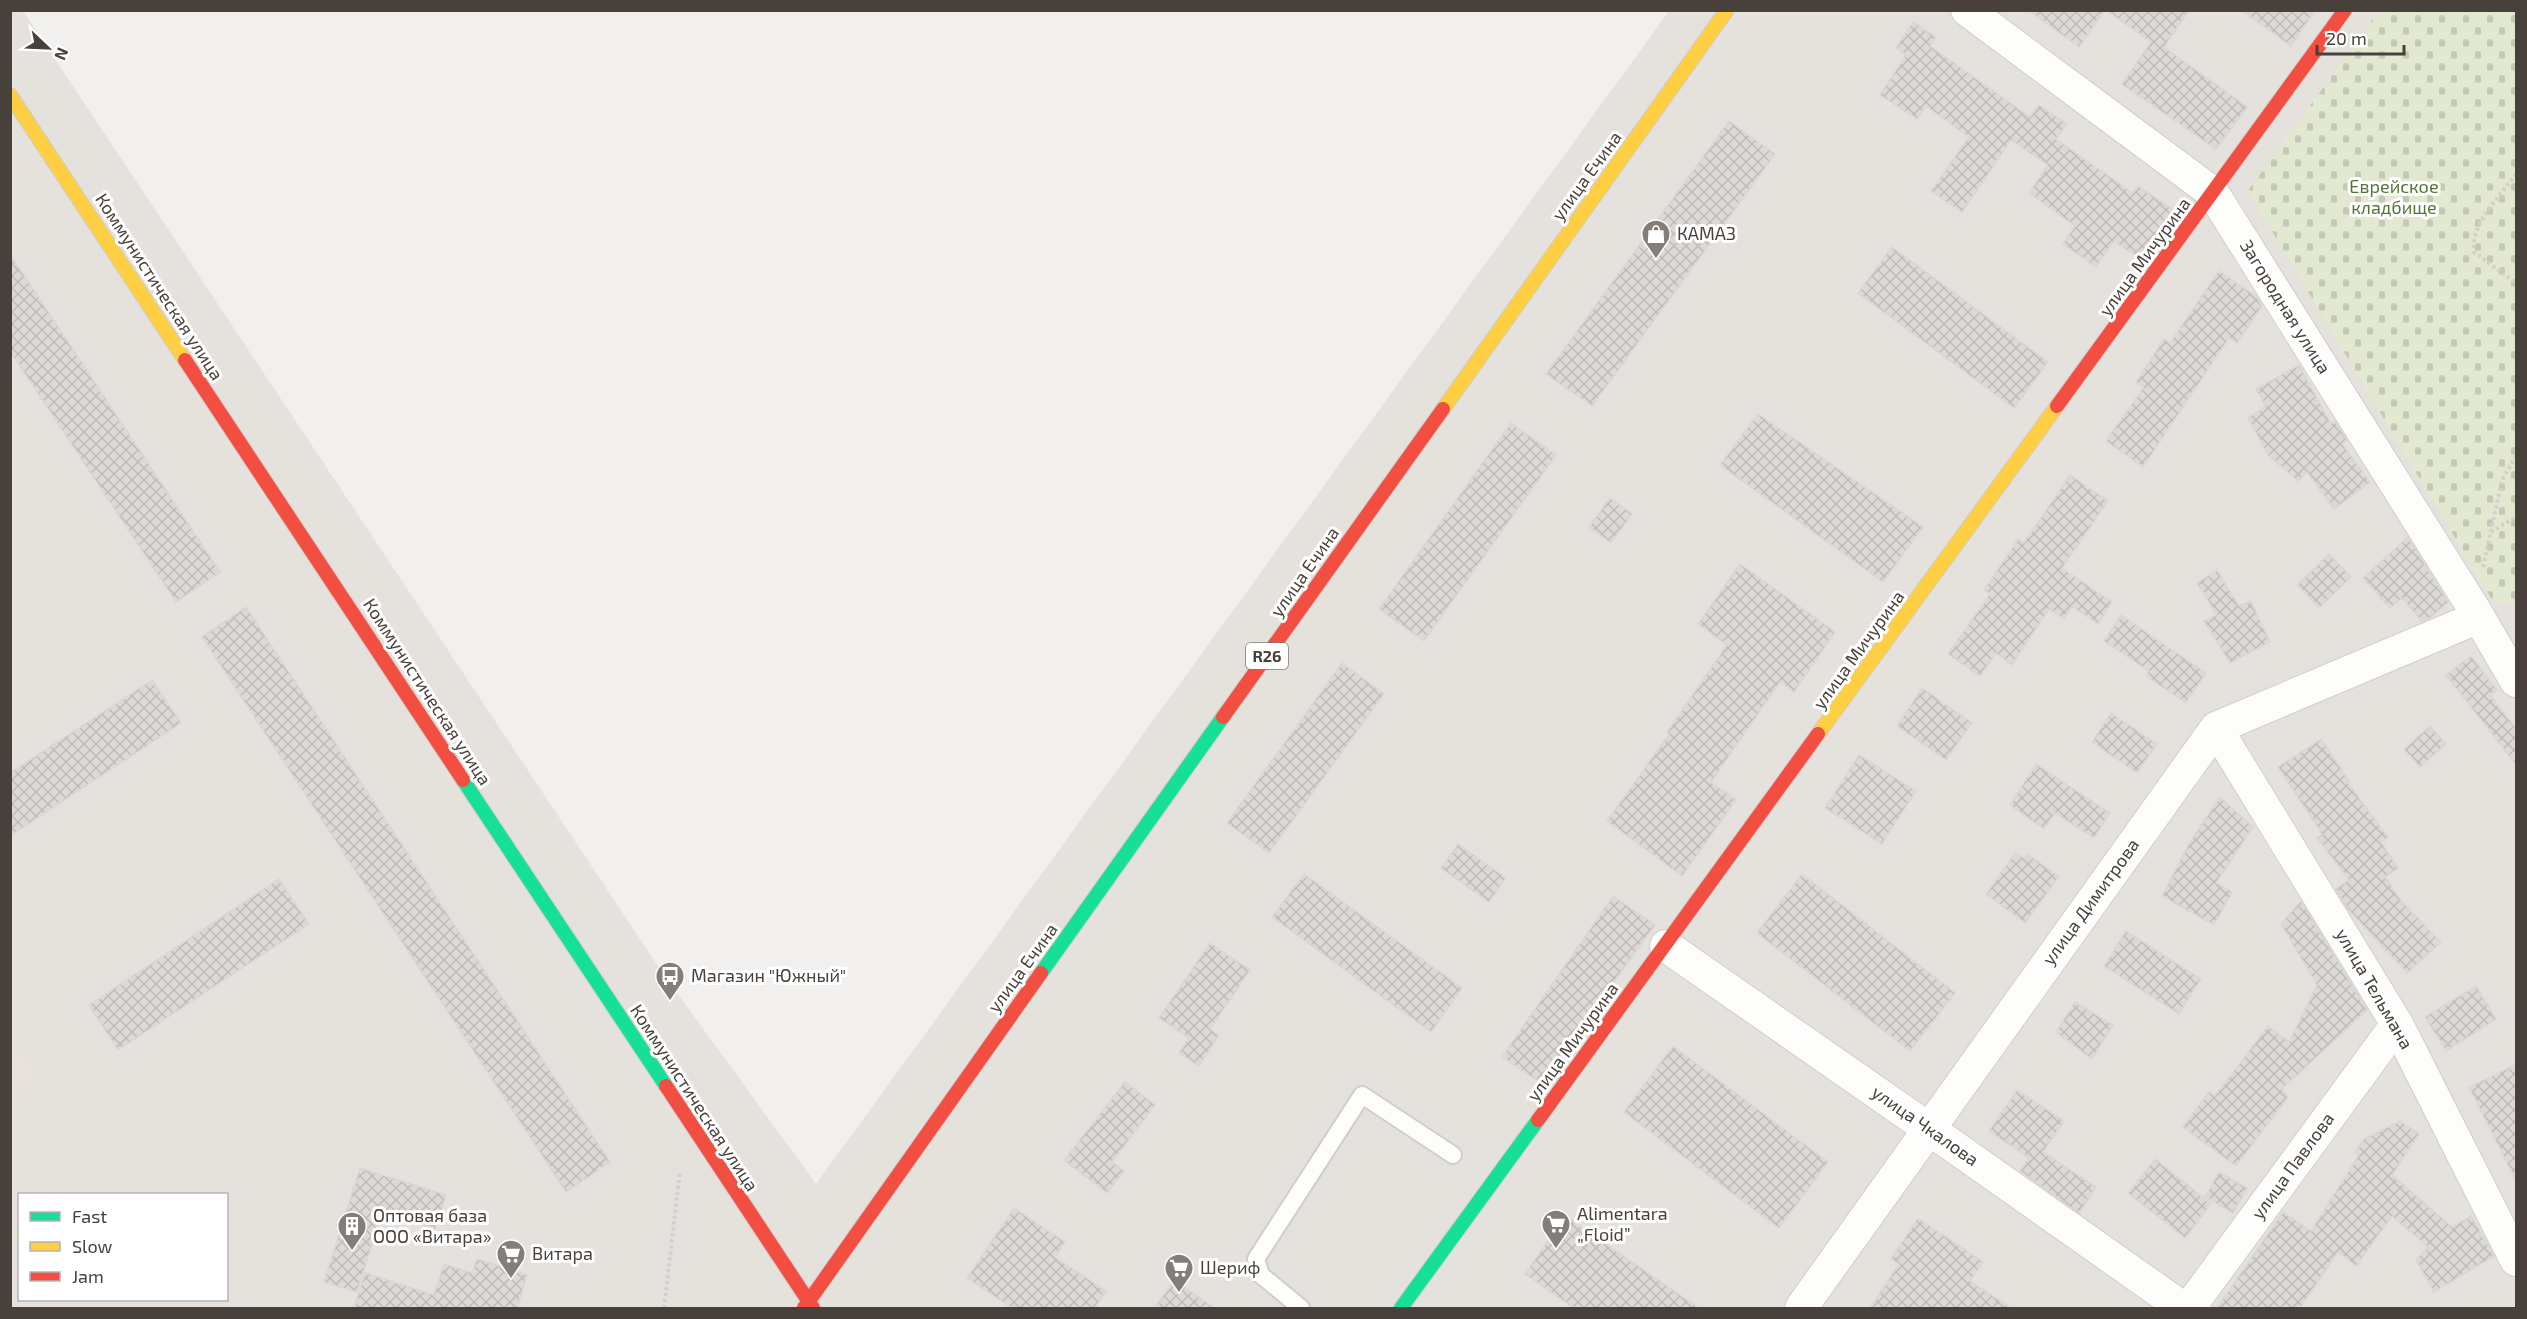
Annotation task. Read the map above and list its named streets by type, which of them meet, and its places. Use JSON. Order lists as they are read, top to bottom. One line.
{"streets":{"main road":["улица Ечина","улица Мичурина","Коммунистическая улица","R26"],"street":["Загородная улица","улица Димитрова","улица Тельмана","улица Чкалова","улица Павлова"]},"crossings":[["улица Ечина","Коммунистическая улица"],["улица Мичурина","Загородная улица"],["улица Мичурина","улица Чкалова"],["улица Димитрова","улица Тельмана"],["улица Димитрова","улица Чкалова"],["улица Тельмана","улица Павлова"]],"parks":["Еврейское кладбище"],"places":{"shop":["КАМАЗ"],"bus stop":["Магазин \"Южный\""],"supermarket":["Alimentara „Floid”","Витара","Шериф"],"building":["Оптовая база ООО «Витара»"]},"legend":["Fast","Slow","Jam"],"scale_bar":"20 m","north":"bottom right"}
